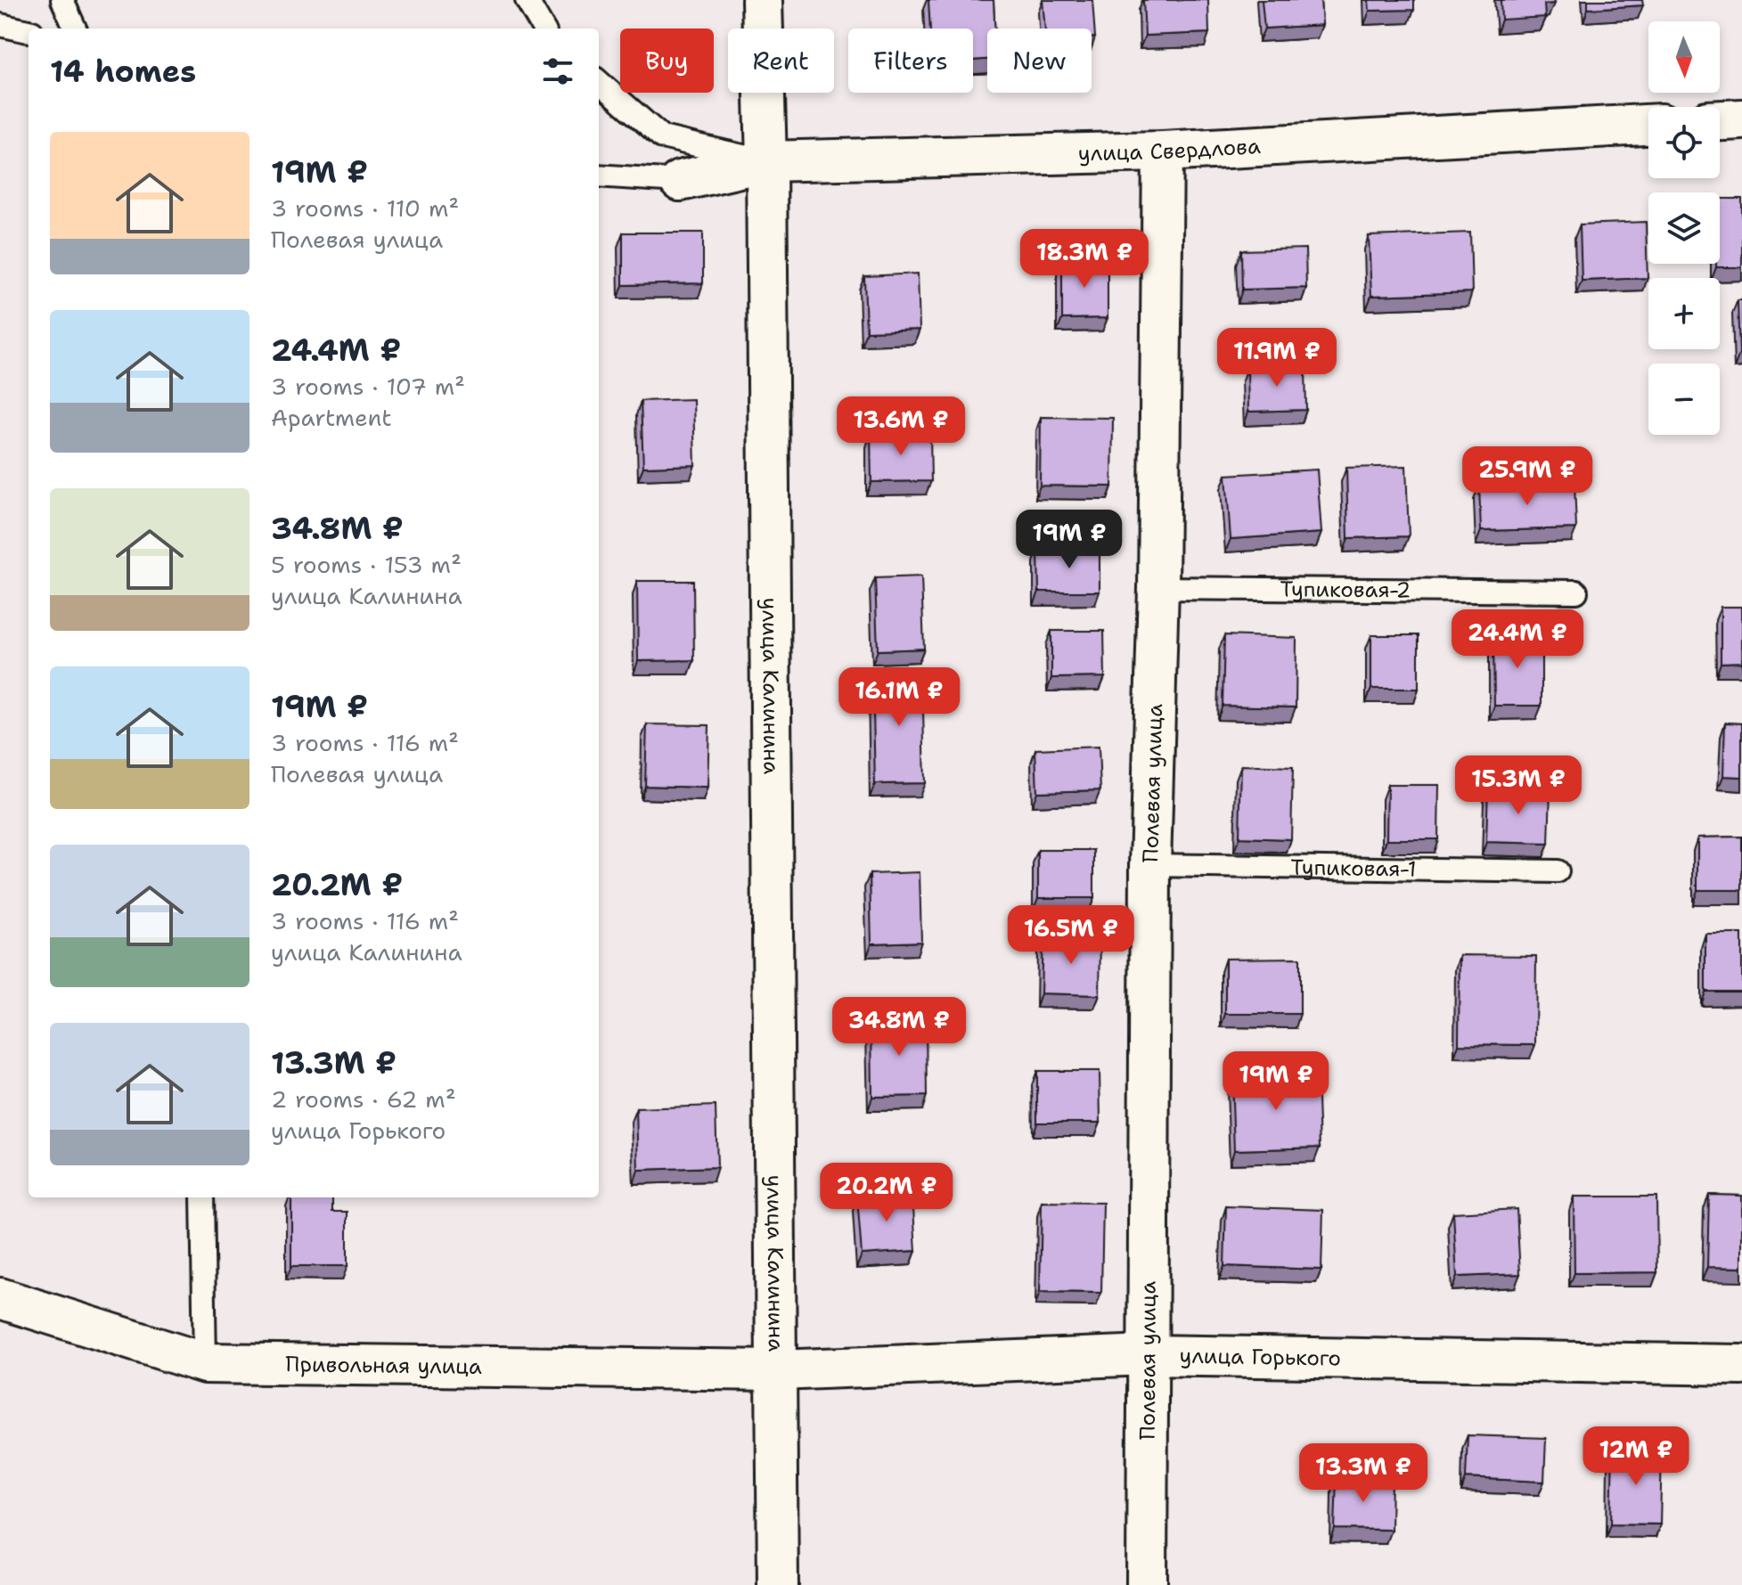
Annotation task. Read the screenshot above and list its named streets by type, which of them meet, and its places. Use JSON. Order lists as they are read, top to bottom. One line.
{"streets":{"street":["улица Свердлова","улица Калинина","Полевая улица","улица Горького","Привольная улица"],"lane":["Тупиковая-2","Тупиковая-1"]},"crossings":[["улица Свердлова","улица Калинина"],["улица Свердлова","Полевая улица"],["Тупиковая-2","Полевая улица"],["улица Калинина","улица Горького"],["улица Калинина","Привольная улица"],["Полевая улица","Тупиковая-1"],["Полевая улица","улица Горького"],["улица Горького","Привольная улица"]],"north":"bottom","page":{"map_buttons":["+","−"],"chip":["Buy","Rent","Filters","New"],"heading":"14 homes","list":[{"name":"19M ₽","note":"3 rooms · 110 m² · Полевая улица"},{"name":"24.4M ₽","note":"3 rooms · 107 m² · Apartment"},{"name":"34.8M ₽","note":"5 rooms · 153 m² · улица Калинина"},{"name":"19M ₽","note":"3 rooms · 116 m² · Полевая улица"},{"name":"20.2M ₽","note":"3 rooms · 116 m² · улица Калинина"},{"name":"13.3M ₽","note":"2 rooms · 62 m² · улица Горького"}],"price":["18.3M ₽","11.9M ₽","13.6M ₽","25.9M ₽","19M ₽","24.4M ₽","16.1M ₽","15.3M ₽","16.5M ₽","34.8M ₽","19M ₽","20.2M ₽","12M ₽","13.3M ₽"]}}
